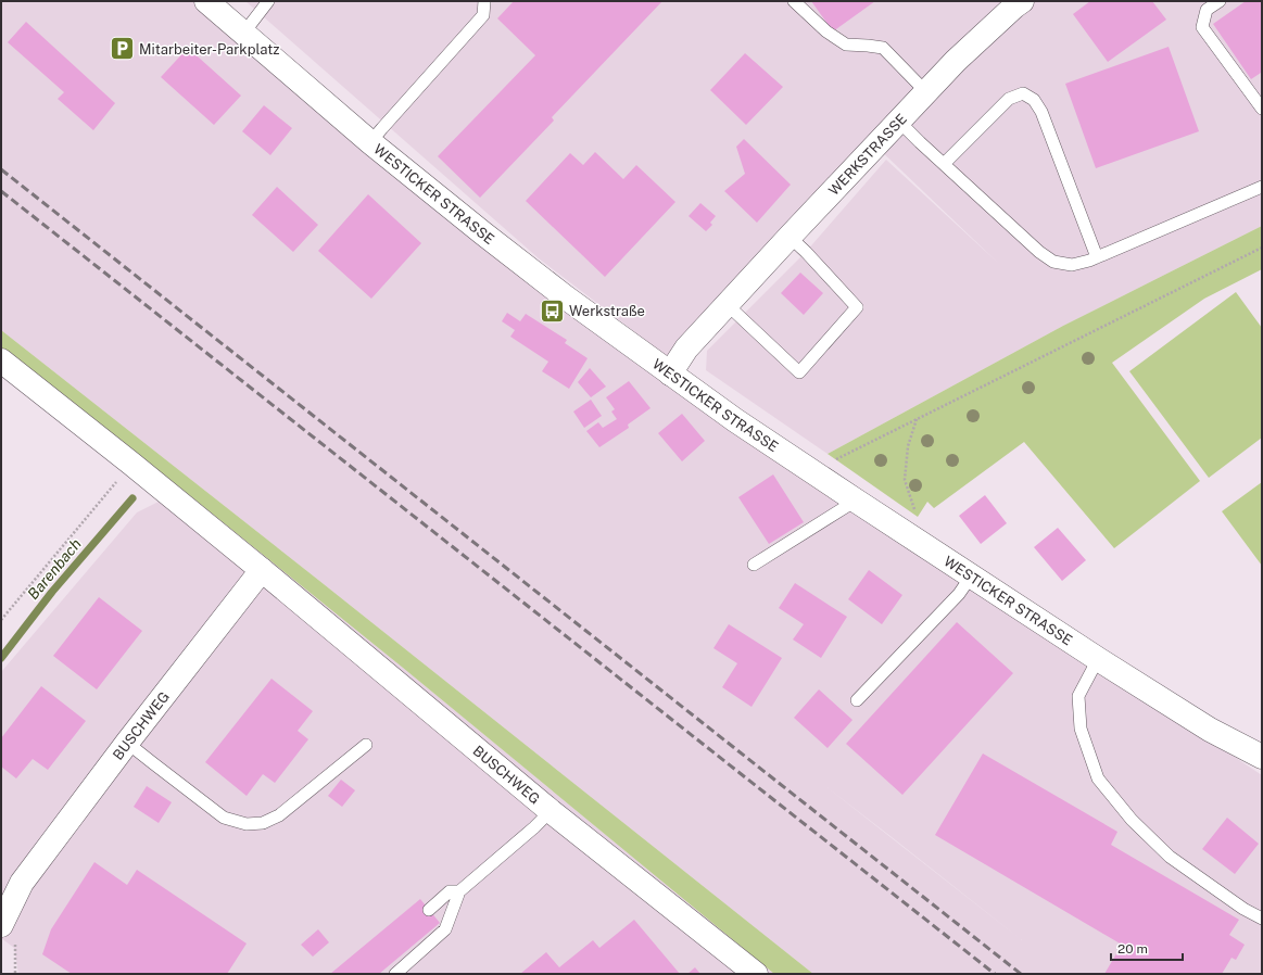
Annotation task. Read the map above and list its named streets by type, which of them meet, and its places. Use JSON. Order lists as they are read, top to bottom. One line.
{"streets":{"street":["WERKSTRASSE","WESTICKER STRASSE","BUSCHWEG"]},"crossings":[["WERKSTRASSE","WESTICKER STRASSE"]],"water":["Barenbach"],"places":{"parking":["Mitarbeiter-Parkplatz"],"bus stop":["Werkstraße"]},"scale_bar":"20 m"}
